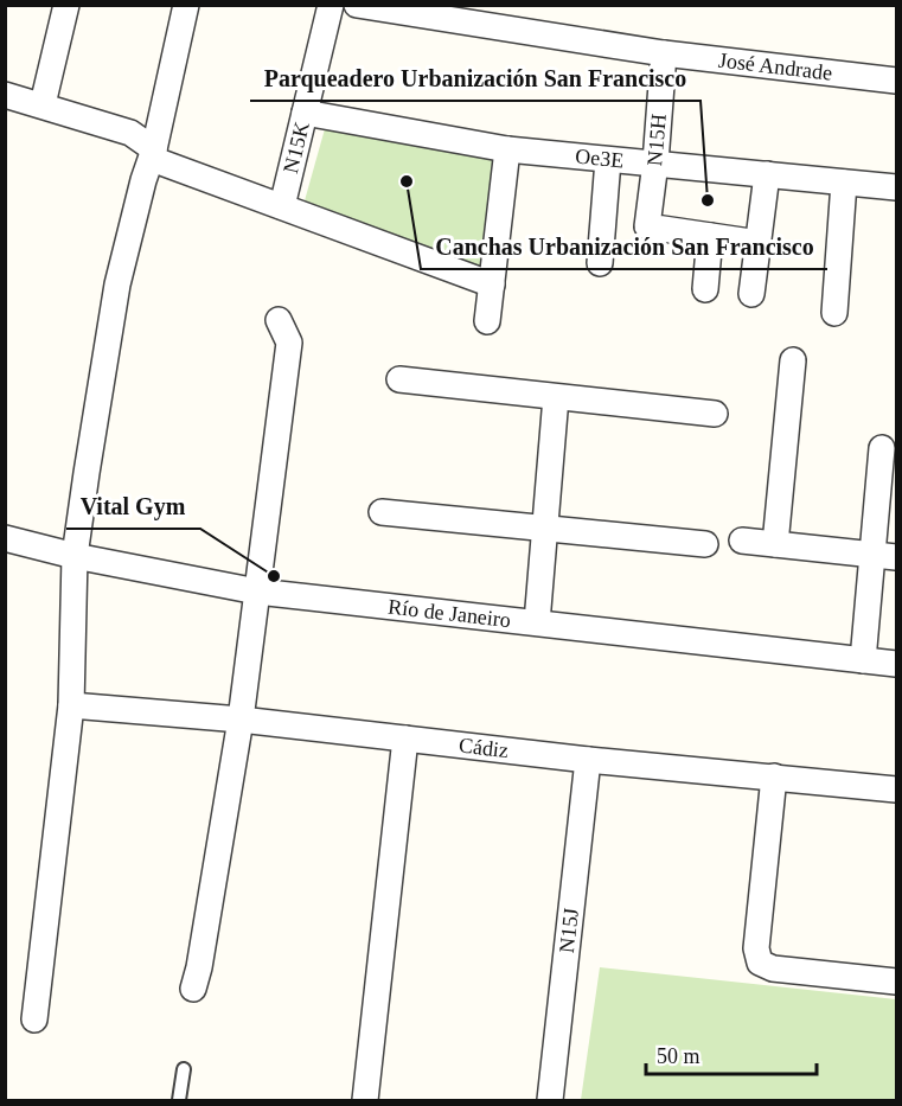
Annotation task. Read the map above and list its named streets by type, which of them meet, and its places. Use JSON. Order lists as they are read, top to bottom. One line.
{"streets":{"street":["José Andrade","N15H","N15K","Oe3E","Río de Janeiro","Cádiz","N15J"]},"crossings":[["José Andrade","N15H"],["N15H","Oe3E"],["N15K","Oe3E"],["Cádiz","N15J"]],"places":["Canchas Urbanización San Francisco","Parqueadero Urbanización San Francisco","Vital Gym"],"scale_bar":"50 m"}
